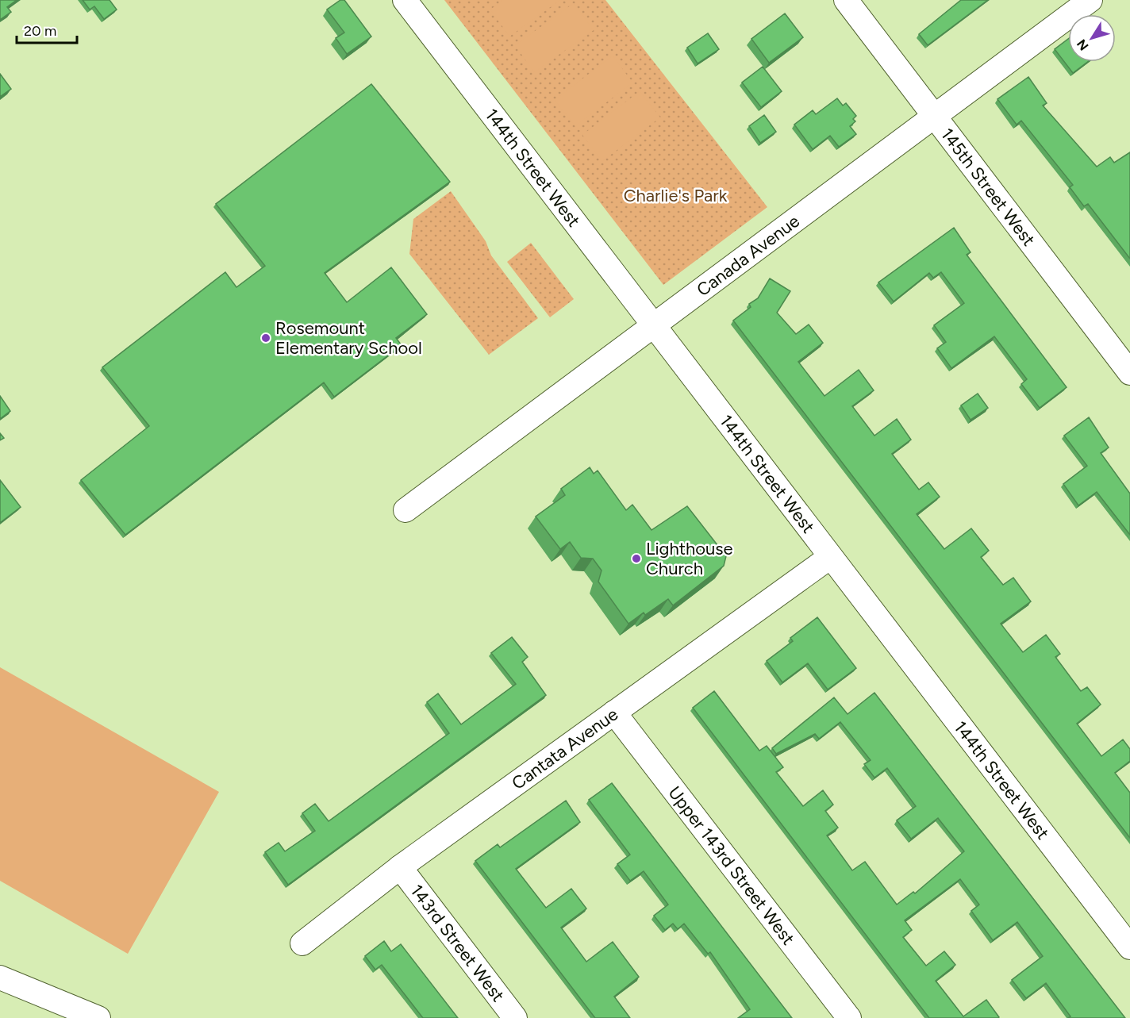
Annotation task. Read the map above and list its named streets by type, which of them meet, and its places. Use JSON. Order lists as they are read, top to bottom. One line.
{"streets":{"street":["144th Street West","145th Street West","Canada Avenue","Cantata Avenue","Upper 143rd Street West","143rd Street West"]},"crossings":[["144th Street West","Canada Avenue"],["144th Street West","Cantata Avenue"],["145th Street West","Canada Avenue"],["Cantata Avenue","Upper 143rd Street West"],["Cantata Avenue","143rd Street West"]],"parks":["Charlie's Park"],"places":["Rosemount Elementary School","Lighthouse Church"],"scale_bar":"20 m","north":"bottom left"}
